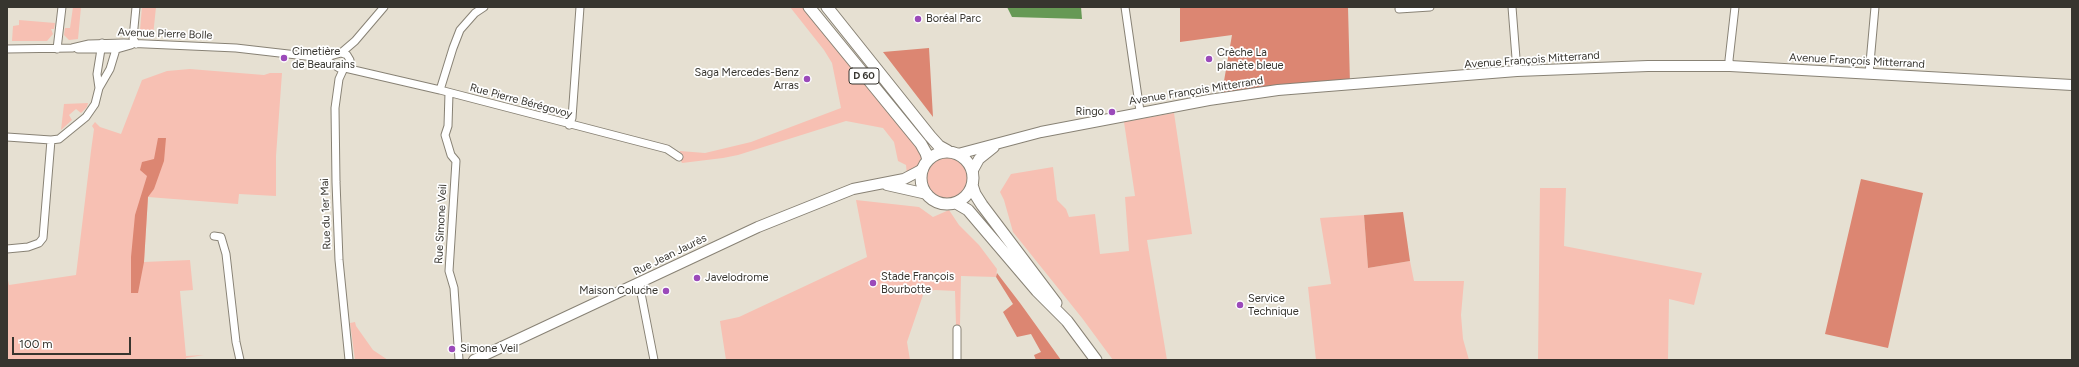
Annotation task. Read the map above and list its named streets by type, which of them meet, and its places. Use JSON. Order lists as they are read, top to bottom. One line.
{"streets":{"main road":["Avenue François Mitterrand","D 60","Rue Jean Jaurès"],"street":["Avenue Pierre Bolle","Rue Pierre Bérégovoy","Rue du 1er Mai","Rue Simone Veil"]},"crossings":[["Avenue Pierre Bolle","Rue Pierre Bérégovoy"],["Avenue Pierre Bolle","Rue du 1er Mai"],["Avenue François Mitterrand","D 60"],["Avenue François Mitterrand","Rue Jean Jaurès"],["D 60","Rue Jean Jaurès"],["Rue Pierre Bérégovoy","Rue du 1er Mai"],["Rue Pierre Bérégovoy","Rue Simone Veil"]],"places":["Boréal Parc","Cimetière de Beaurains","Crèche La planète bleue","Saga Mercedes-Benz Arras","Ringo","Javelodrome","Stade François Bourbotte","Maison Coluche","Service Technique","Simone Veil"],"scale_bar":"100 m"}
